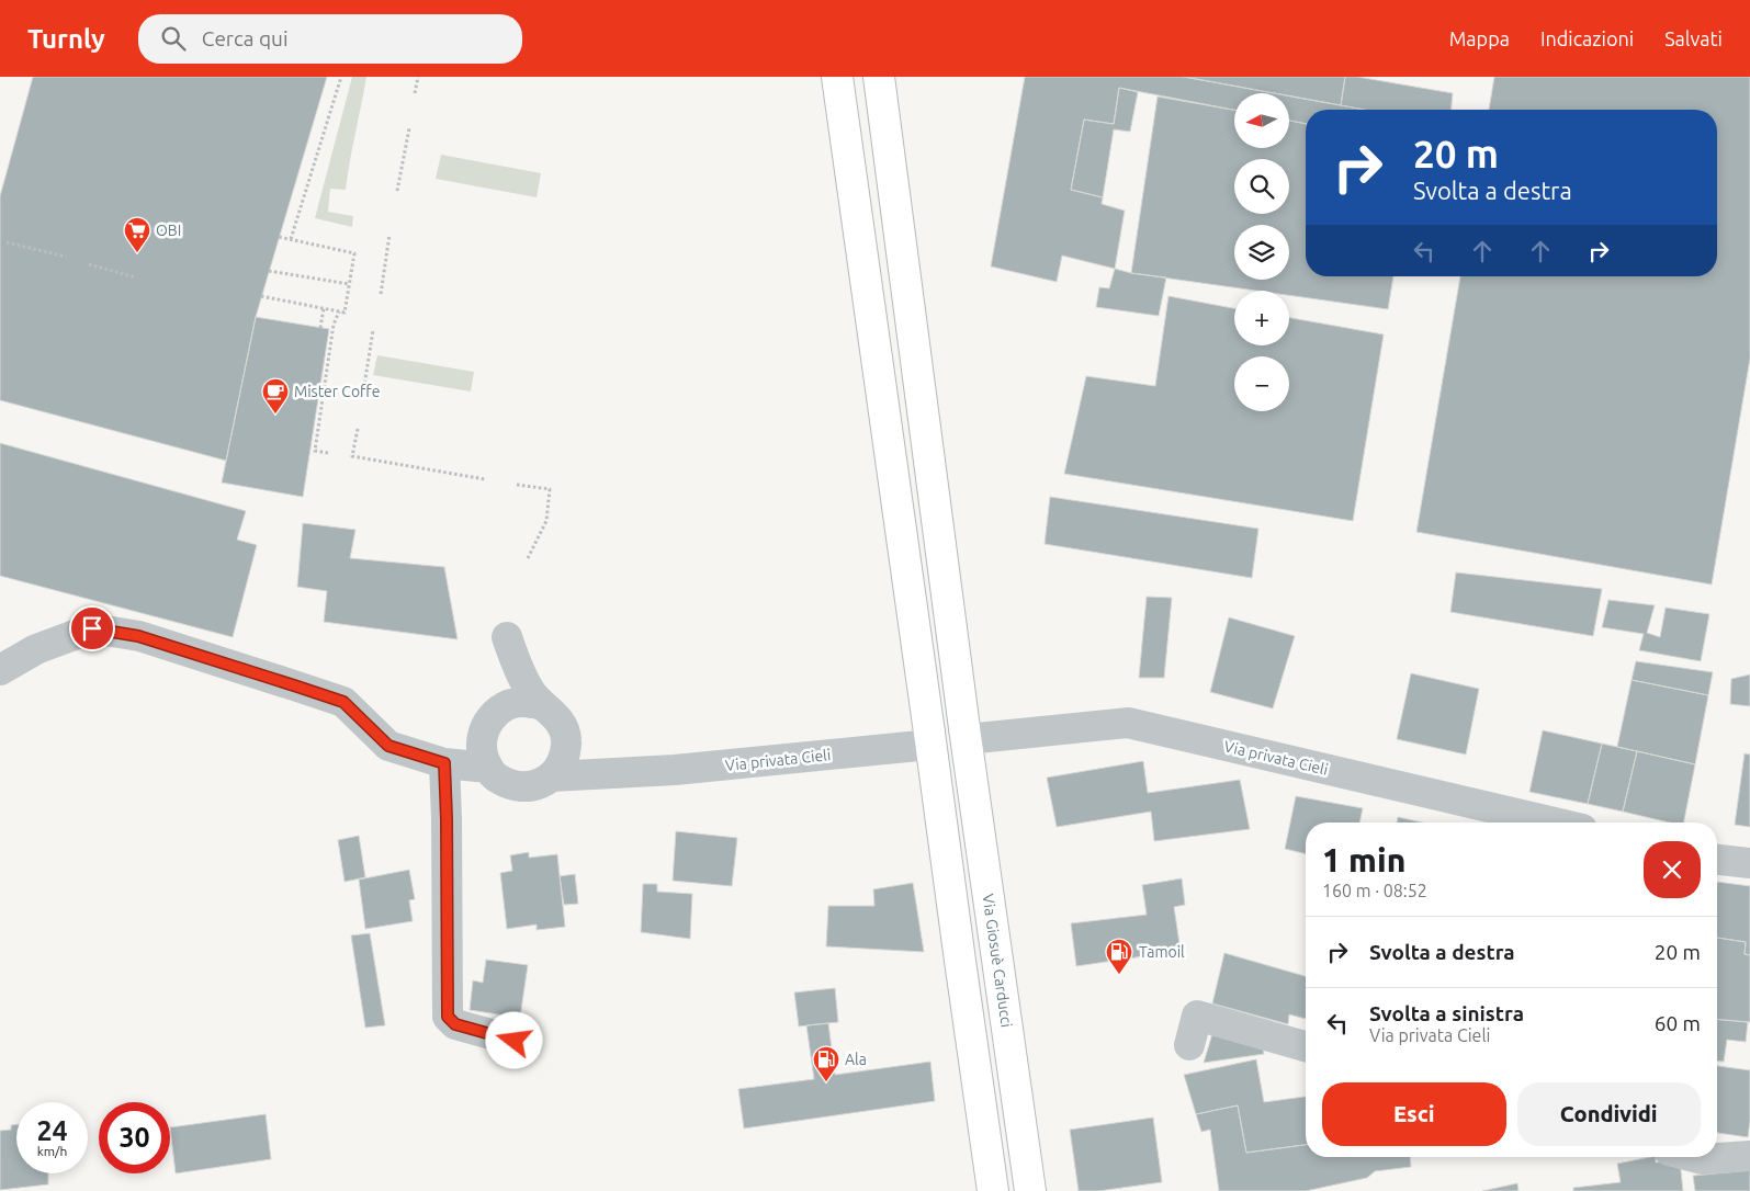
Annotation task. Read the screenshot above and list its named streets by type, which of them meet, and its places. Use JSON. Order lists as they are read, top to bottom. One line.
{"streets":{"main road":["Via Giosuè Carducci"],"street":["Via privata Cieli"]},"crossings":[["Via privata Cieli","Via Giosuè Carducci"]],"places":{"supermarket":["OBI"],"cafe":["Mister Coffe"],"fuel station":["Tamoil","Ala"]},"north":"left","page":{"header":"Turnly","search":"Cerca qui","nav":["Mappa","Indicazioni","Salvati"],"map_buttons":["+","−"],"turn":["20 m","Svolta a destra"],"heading":["1 min","160 m · 08:52"],"list":[{"name":"Svolta a destra","value":"20 m"},{"name":"Svolta a sinistra","note":"Via privata Cieli","value":"60 m"}],"buttons":["Esci","Condividi"],"speed":"24 km/h","limit":"30"}}
